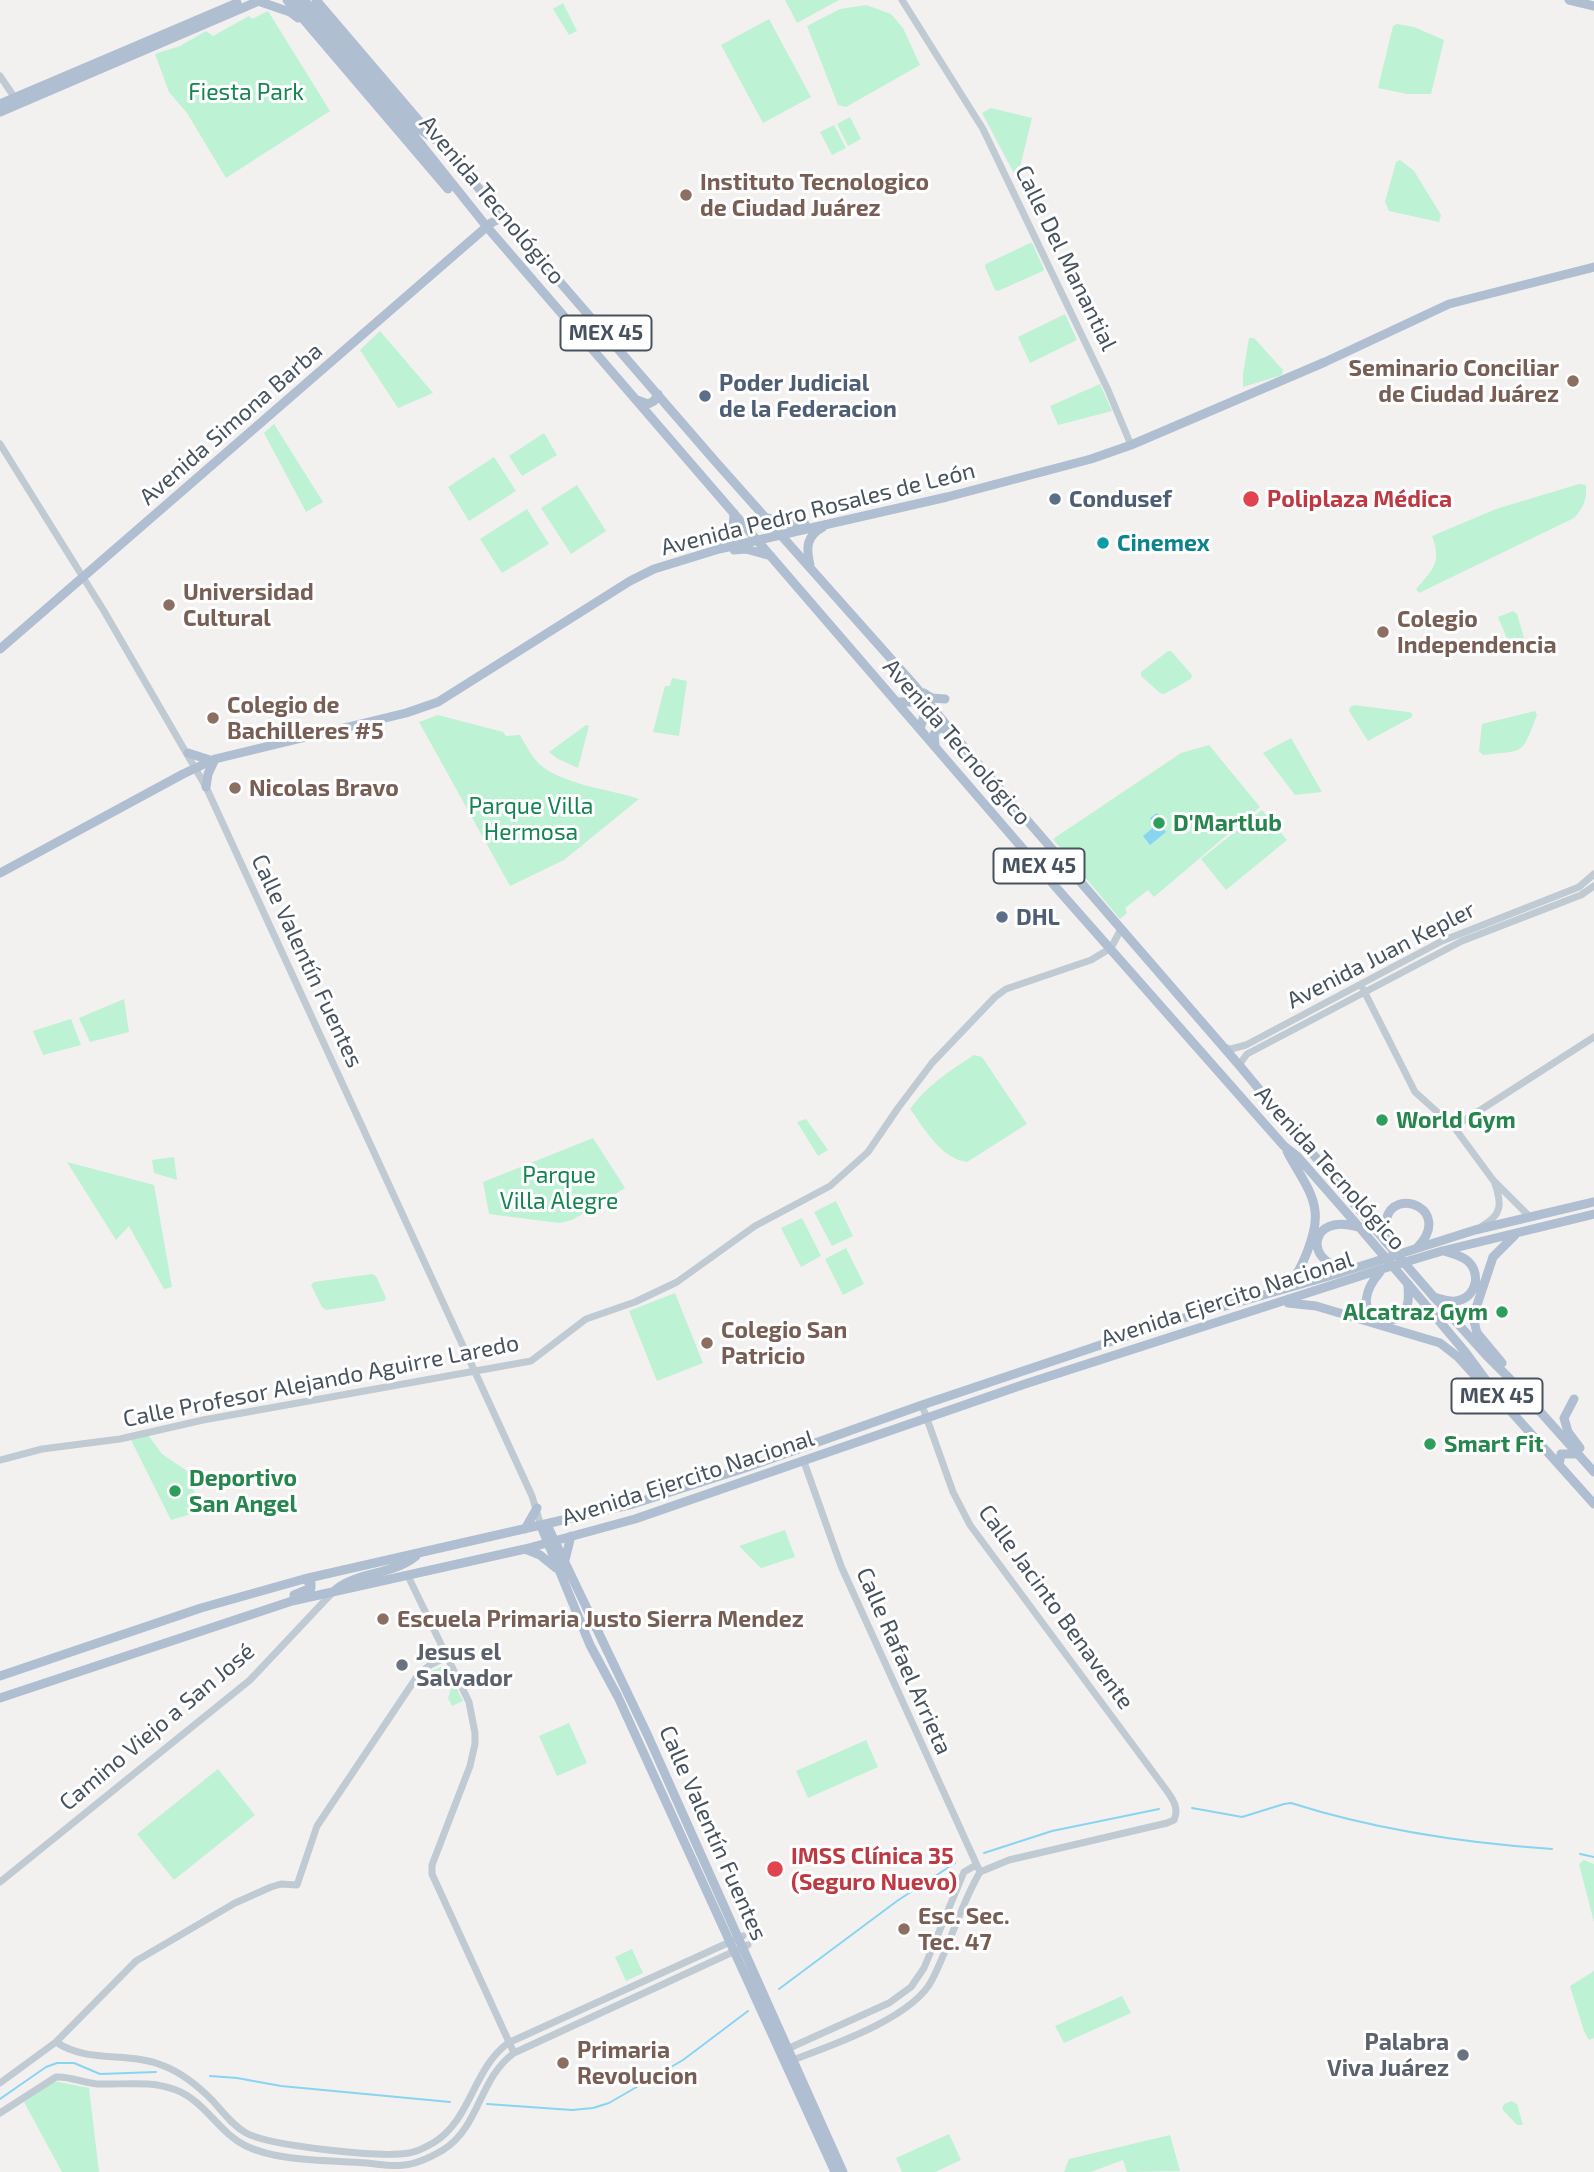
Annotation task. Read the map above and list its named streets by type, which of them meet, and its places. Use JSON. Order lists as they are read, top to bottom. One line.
{"streets":{"main road":["Avenida Tecnológico","MEX 45","Avenida Simona Barba","Avenida Pedro Rosales de León","Calle Valentín Fuentes","Avenida Ejercito Nacional"],"street":["Calle Del Manantial","Avenida Juan Kepler","Calle Profesor Alejando Aguirre Laredo","Calle Jacinto Benavente","Calle Rafael Arrieta","Camino Viejo a San José"]},"crossings":[["Avenida Tecnológico","Avenida Simona Barba"],["Avenida Tecnológico","Avenida Pedro Rosales de León"],["Avenida Tecnológico","Avenida Juan Kepler"],["Avenida Tecnológico","Calle Profesor Alejando Aguirre Laredo"],["Calle Del Manantial","Avenida Pedro Rosales de León"],["Avenida Simona Barba","Calle Valentín Fuentes"],["Avenida Pedro Rosales de León","Calle Valentín Fuentes"],["Calle Valentín Fuentes","Avenida Ejercito Nacional"],["Calle Valentín Fuentes","Calle Profesor Alejando Aguirre Laredo"],["Avenida Ejercito Nacional","Calle Jacinto Benavente"],["Avenida Ejercito Nacional","Calle Rafael Arrieta"],["Avenida Ejercito Nacional","Camino Viejo a San José"],["Calle Jacinto Benavente","Calle Rafael Arrieta"]],"parks":["Fiesta Park","Parque Villa Hermosa","Parque Villa Alegre"],"places":["Instituto Tecnologico de Ciudad Juárez","Seminario Conciliar de Ciudad Juárez","Poder Judicial de la Federacion","Condusef","Poliplaza Médica","Cinemex","Universidad Cultural","Colegio Independencia","Colegio de Bachilleres #5","Nicolas Bravo","D'Martlub","DHL","World Gym","Alcatraz Gym","Colegio San Patricio","Smart Fit","Deportivo San Angel","Escuela Primaria Justo Sierra Mendez","Jesus el Salvador","IMSS Clínica 35 (Seguro Nuevo)","Esc. Sec. Tec. 47","Palabra Viva Juárez","Primaria Revolucion"]}
